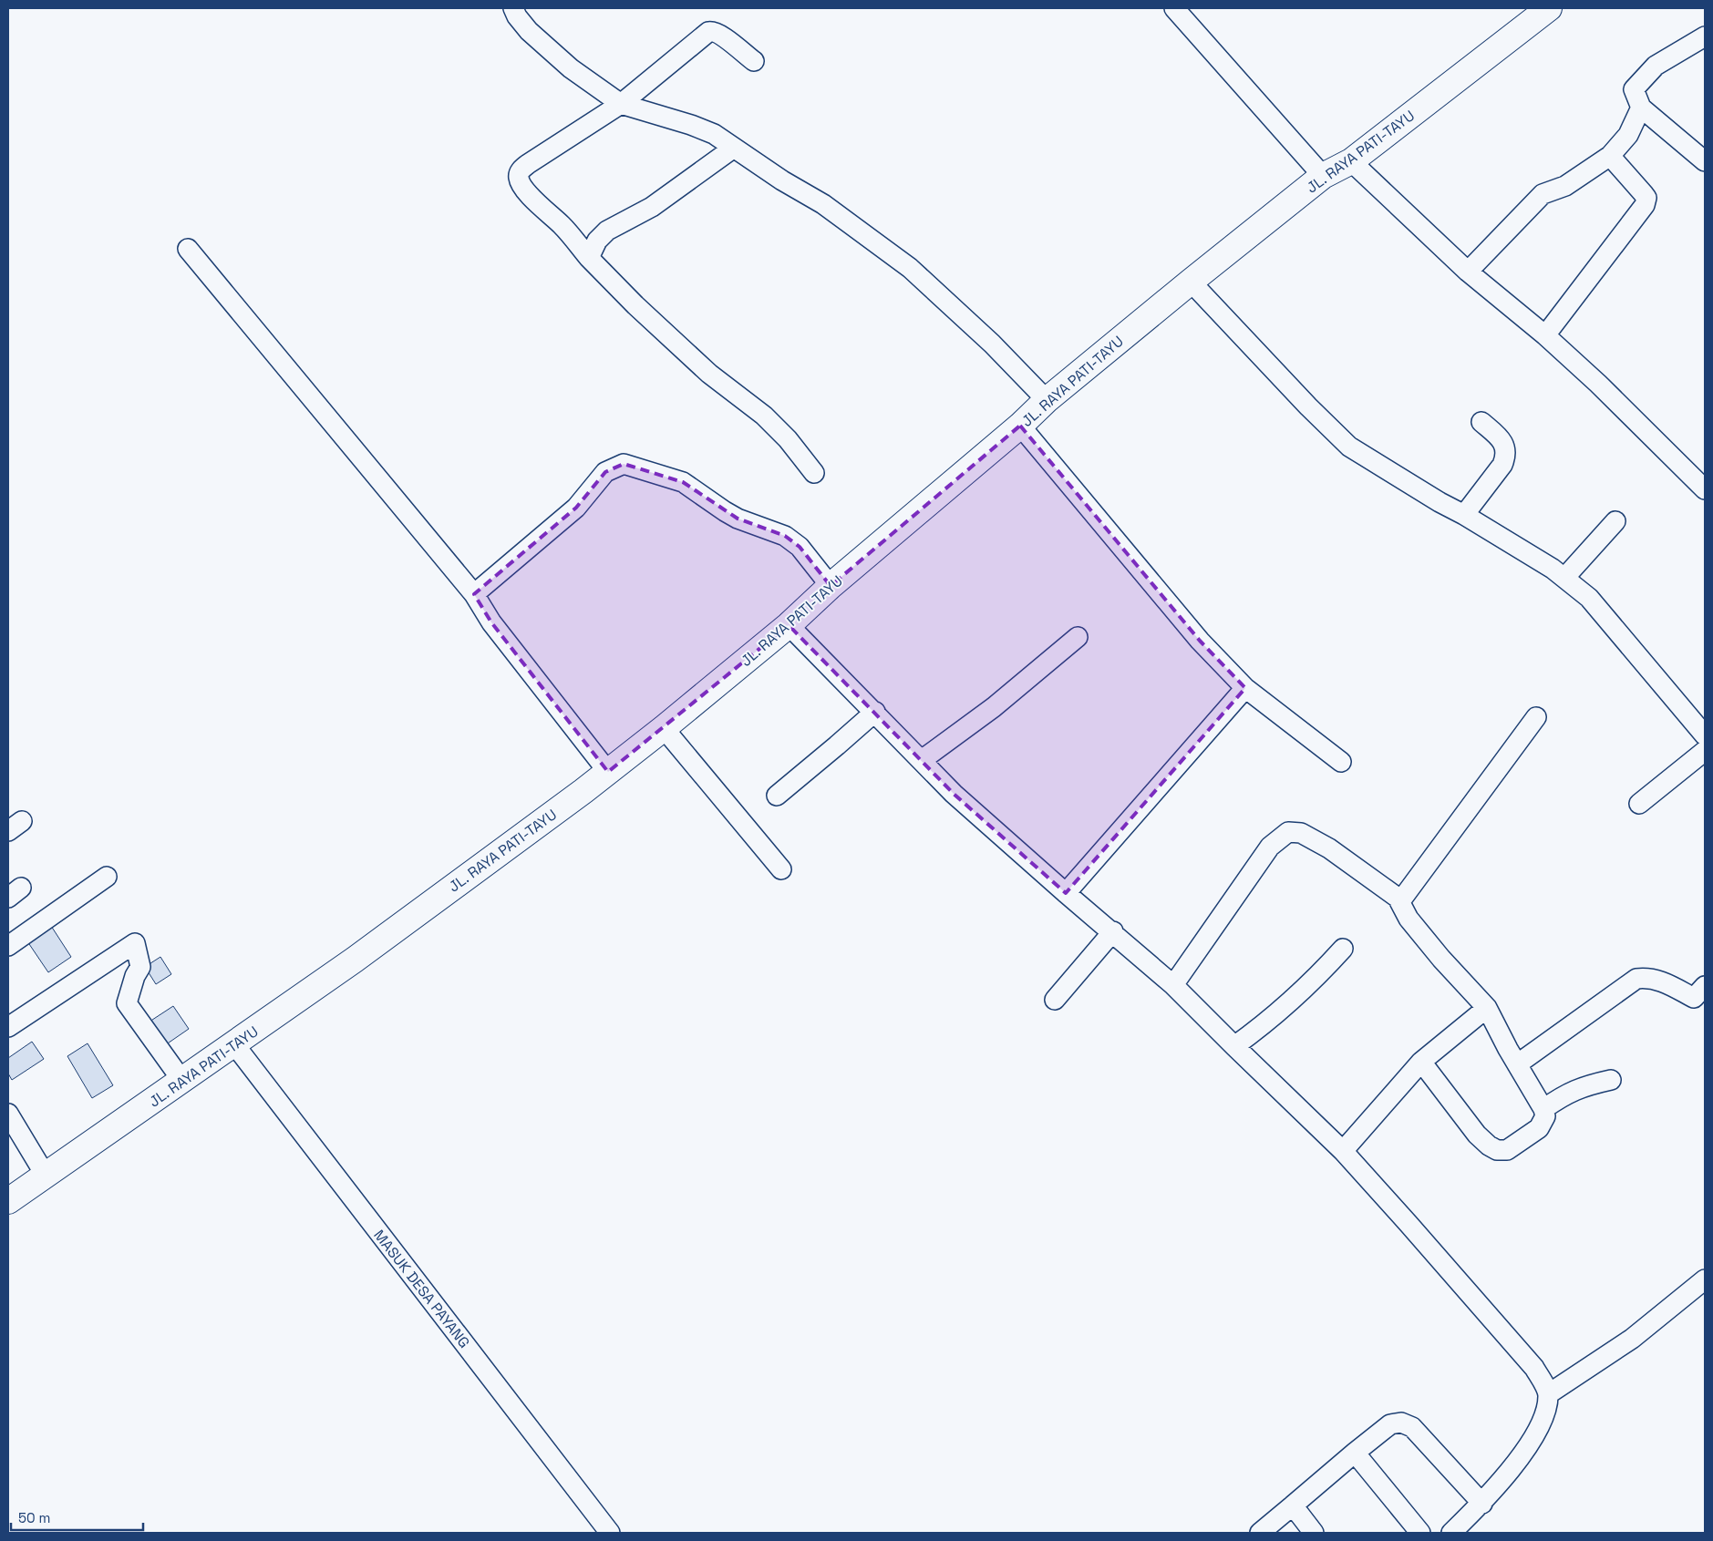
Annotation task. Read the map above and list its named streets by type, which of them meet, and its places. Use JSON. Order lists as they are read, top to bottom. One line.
{"streets":{"main road":["JL. RAYA PATI-TAYU"],"street":["MASUK DESA PAYANG"]},"crossings":[["JL. RAYA PATI-TAYU","MASUK DESA PAYANG"]],"scale_bar":"50 m"}
